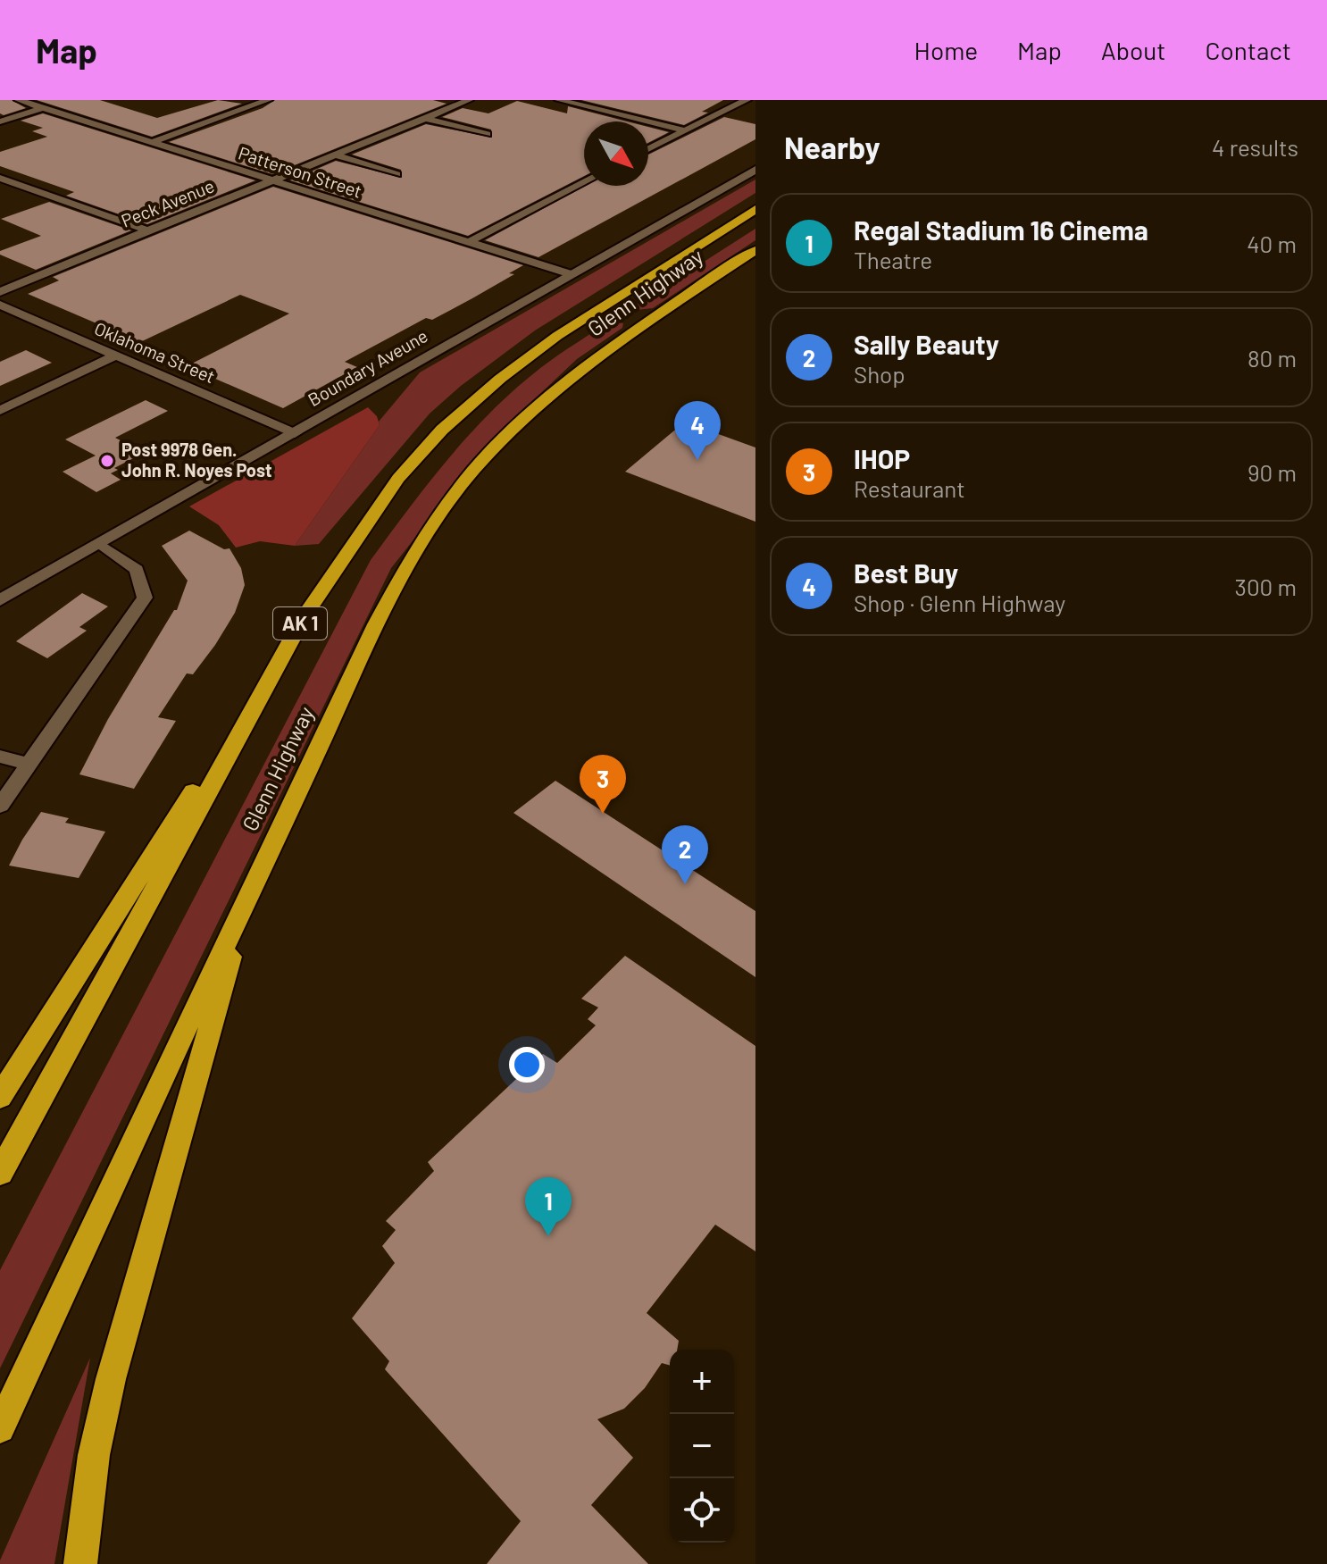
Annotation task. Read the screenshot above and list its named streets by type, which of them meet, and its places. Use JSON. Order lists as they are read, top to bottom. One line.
{"streets":{"highway":["Glenn Highway","AK 1"],"street":["Patterson Street","Peck Avenue","Oklahoma Street","Boundary Aveune"]},"crossings":[["Patterson Street","Peck Avenue"],["Patterson Street","Boundary Aveune"],["Oklahoma Street","Boundary Aveune"]],"places":["Post 9978 Gen. John R. Noyes Post"],"north":"bottom right","page":{"header":"Map","nav":["Home","Map","About","Contact"],"heading":["Nearby","4 results"],"list":[{"mark":"1","name":"Regal Stadium 16 Cinema","note":"Theatre","value":"40 m"},{"mark":"2","name":"Sally Beauty","note":"Shop","value":"80 m"},{"mark":"3","name":"IHOP","note":"Restaurant","value":"90 m"},{"mark":"4","name":"Best Buy","note":"Shop · Glenn Highway","value":"300 m"}],"pins":["4","3","2","1"],"map_buttons":["+","−"]}}
